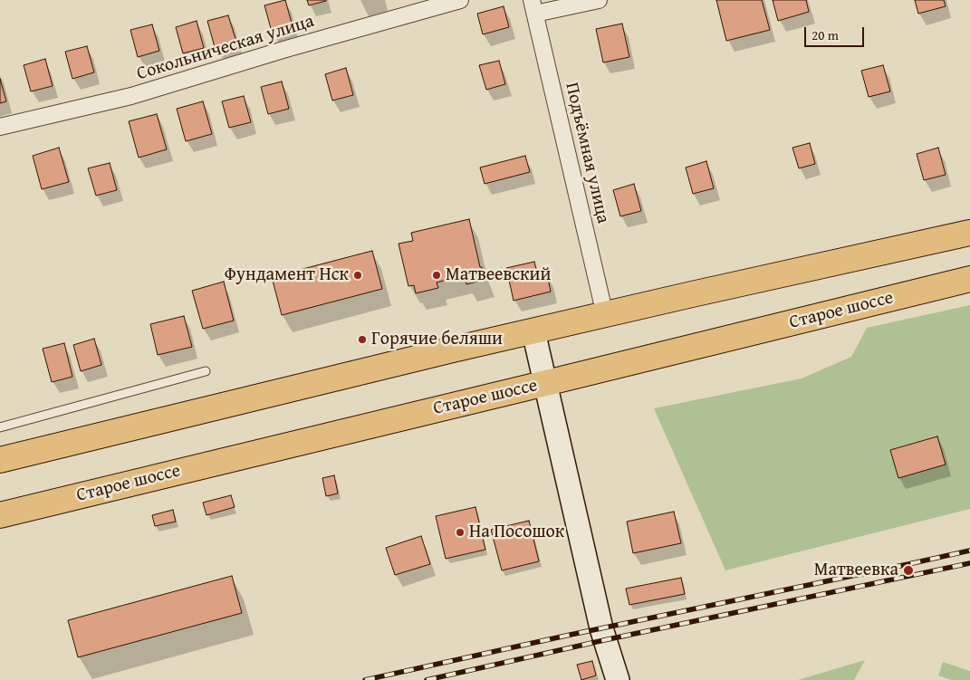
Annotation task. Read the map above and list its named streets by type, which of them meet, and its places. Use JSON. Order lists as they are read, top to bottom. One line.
{"streets":{"highway":["Старое шоссе"],"street":["Сокольническая улица","Подъёмная улица"]},"places":["Фундамент Нск","Матвеевский","Горячие беляши","На Посошок","Матвеевка"],"scale_bar":"20 m"}
